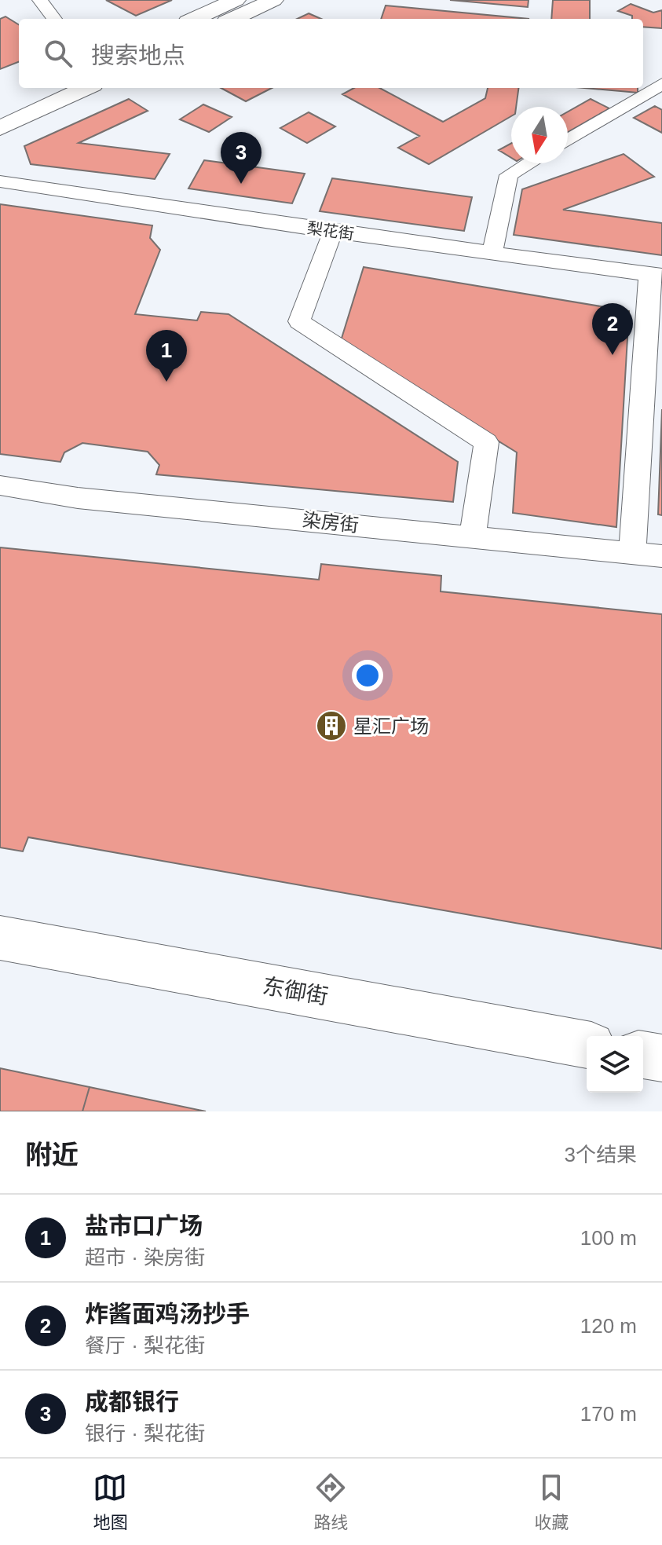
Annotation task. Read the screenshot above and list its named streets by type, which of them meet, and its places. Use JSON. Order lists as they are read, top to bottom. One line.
{"streets":{"main road":["东御街"],"street":["梨花街","染房街"]},"places":{"building":["星汇广场"]},"north":"bottom","page":{"search":"搜索地点","pins":["3","2","1"],"heading":["附近","3个结果"],"list":[{"mark":"1","name":"盐市口广场","note":"超市 · 染房街","value":"100 m"},{"mark":"2","name":"炸酱面鸡汤抄手","note":"餐厅 · 梨花街","value":"120 m"},{"mark":"3","name":"成都银行","note":"银行 · 梨花街","value":"170 m"}],"nav":["地图","路线","收藏"]}}
